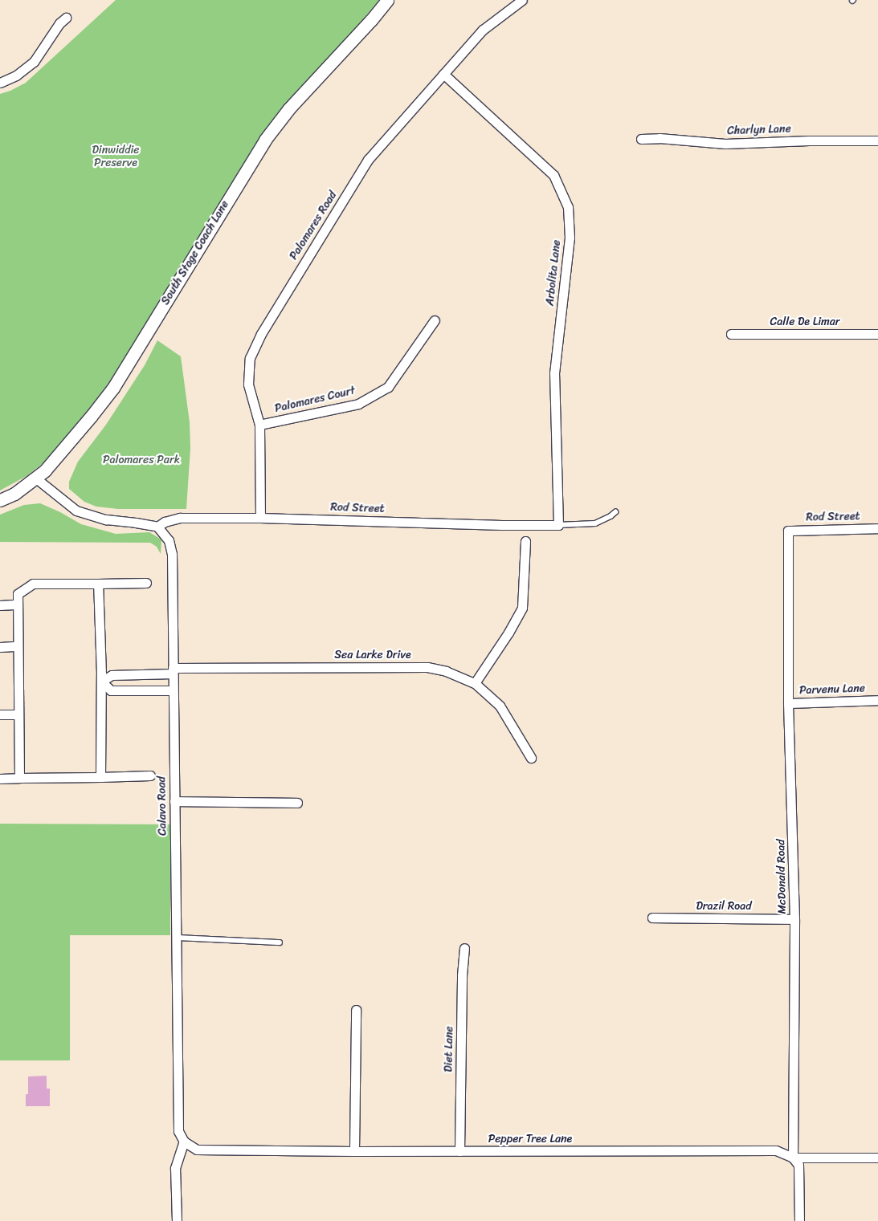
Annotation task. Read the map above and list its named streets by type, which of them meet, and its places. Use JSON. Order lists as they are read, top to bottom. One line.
{"streets":{"main road":["South Stage Coach Lane"],"street":["Charlyn Lane","Palomares Road","Arbolita Lane","Calle De Limar","Palomares Court","Rod Street","Sea Larke Drive","Parvenu Lane","Calavo Road","McDonald Road","Drazil Road","Diet Lane","Pepper Tree Lane"]},"crossings":[["Palomares Road","Arbolita Lane"],["Palomares Road","Palomares Court"],["Palomares Road","Rod Street"],["Arbolita Lane","Rod Street"],["Rod Street","Calavo Road"],["Rod Street","McDonald Road"],["Sea Larke Drive","Calavo Road"],["Parvenu Lane","McDonald Road"],["Calavo Road","Pepper Tree Lane"],["McDonald Road","Drazil Road"],["McDonald Road","Pepper Tree Lane"],["Diet Lane","Pepper Tree Lane"]],"parks":["Dinwiddie Preserve","Palomares Park"]}
